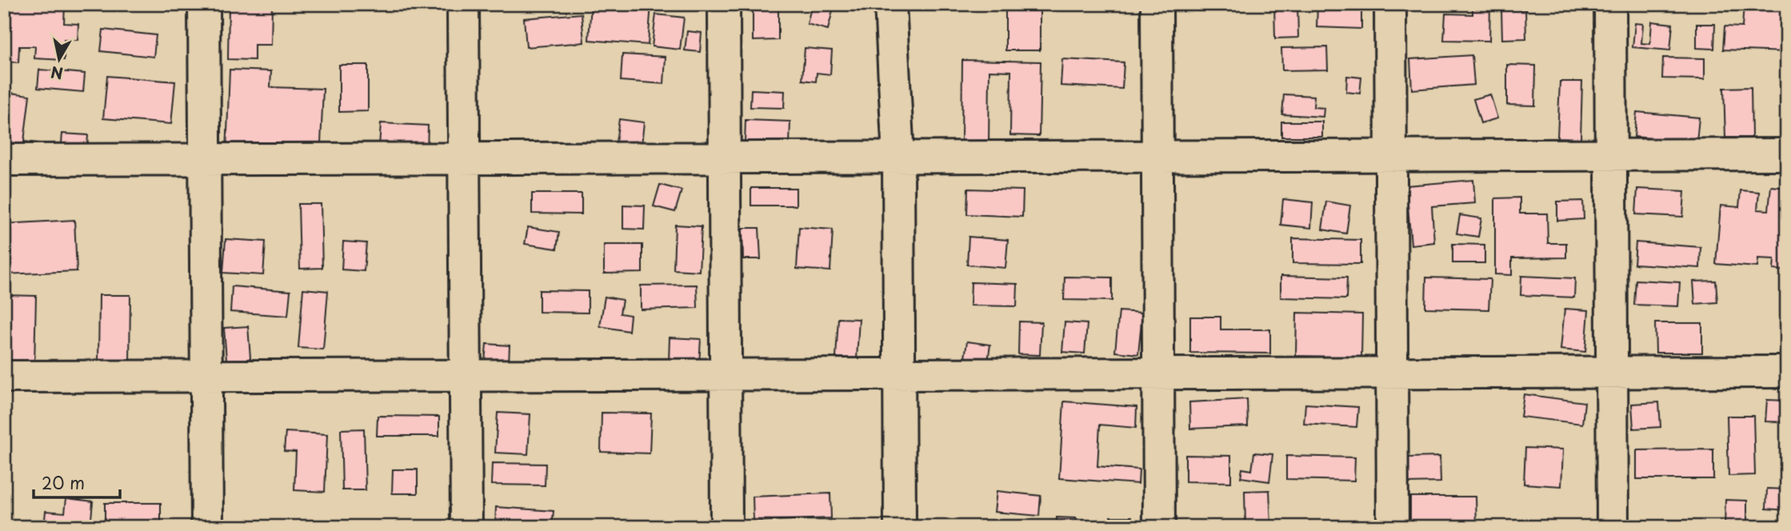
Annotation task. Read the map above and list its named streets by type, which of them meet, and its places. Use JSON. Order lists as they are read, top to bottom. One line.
{"scale_bar":"20 m","north":"bottom"}
